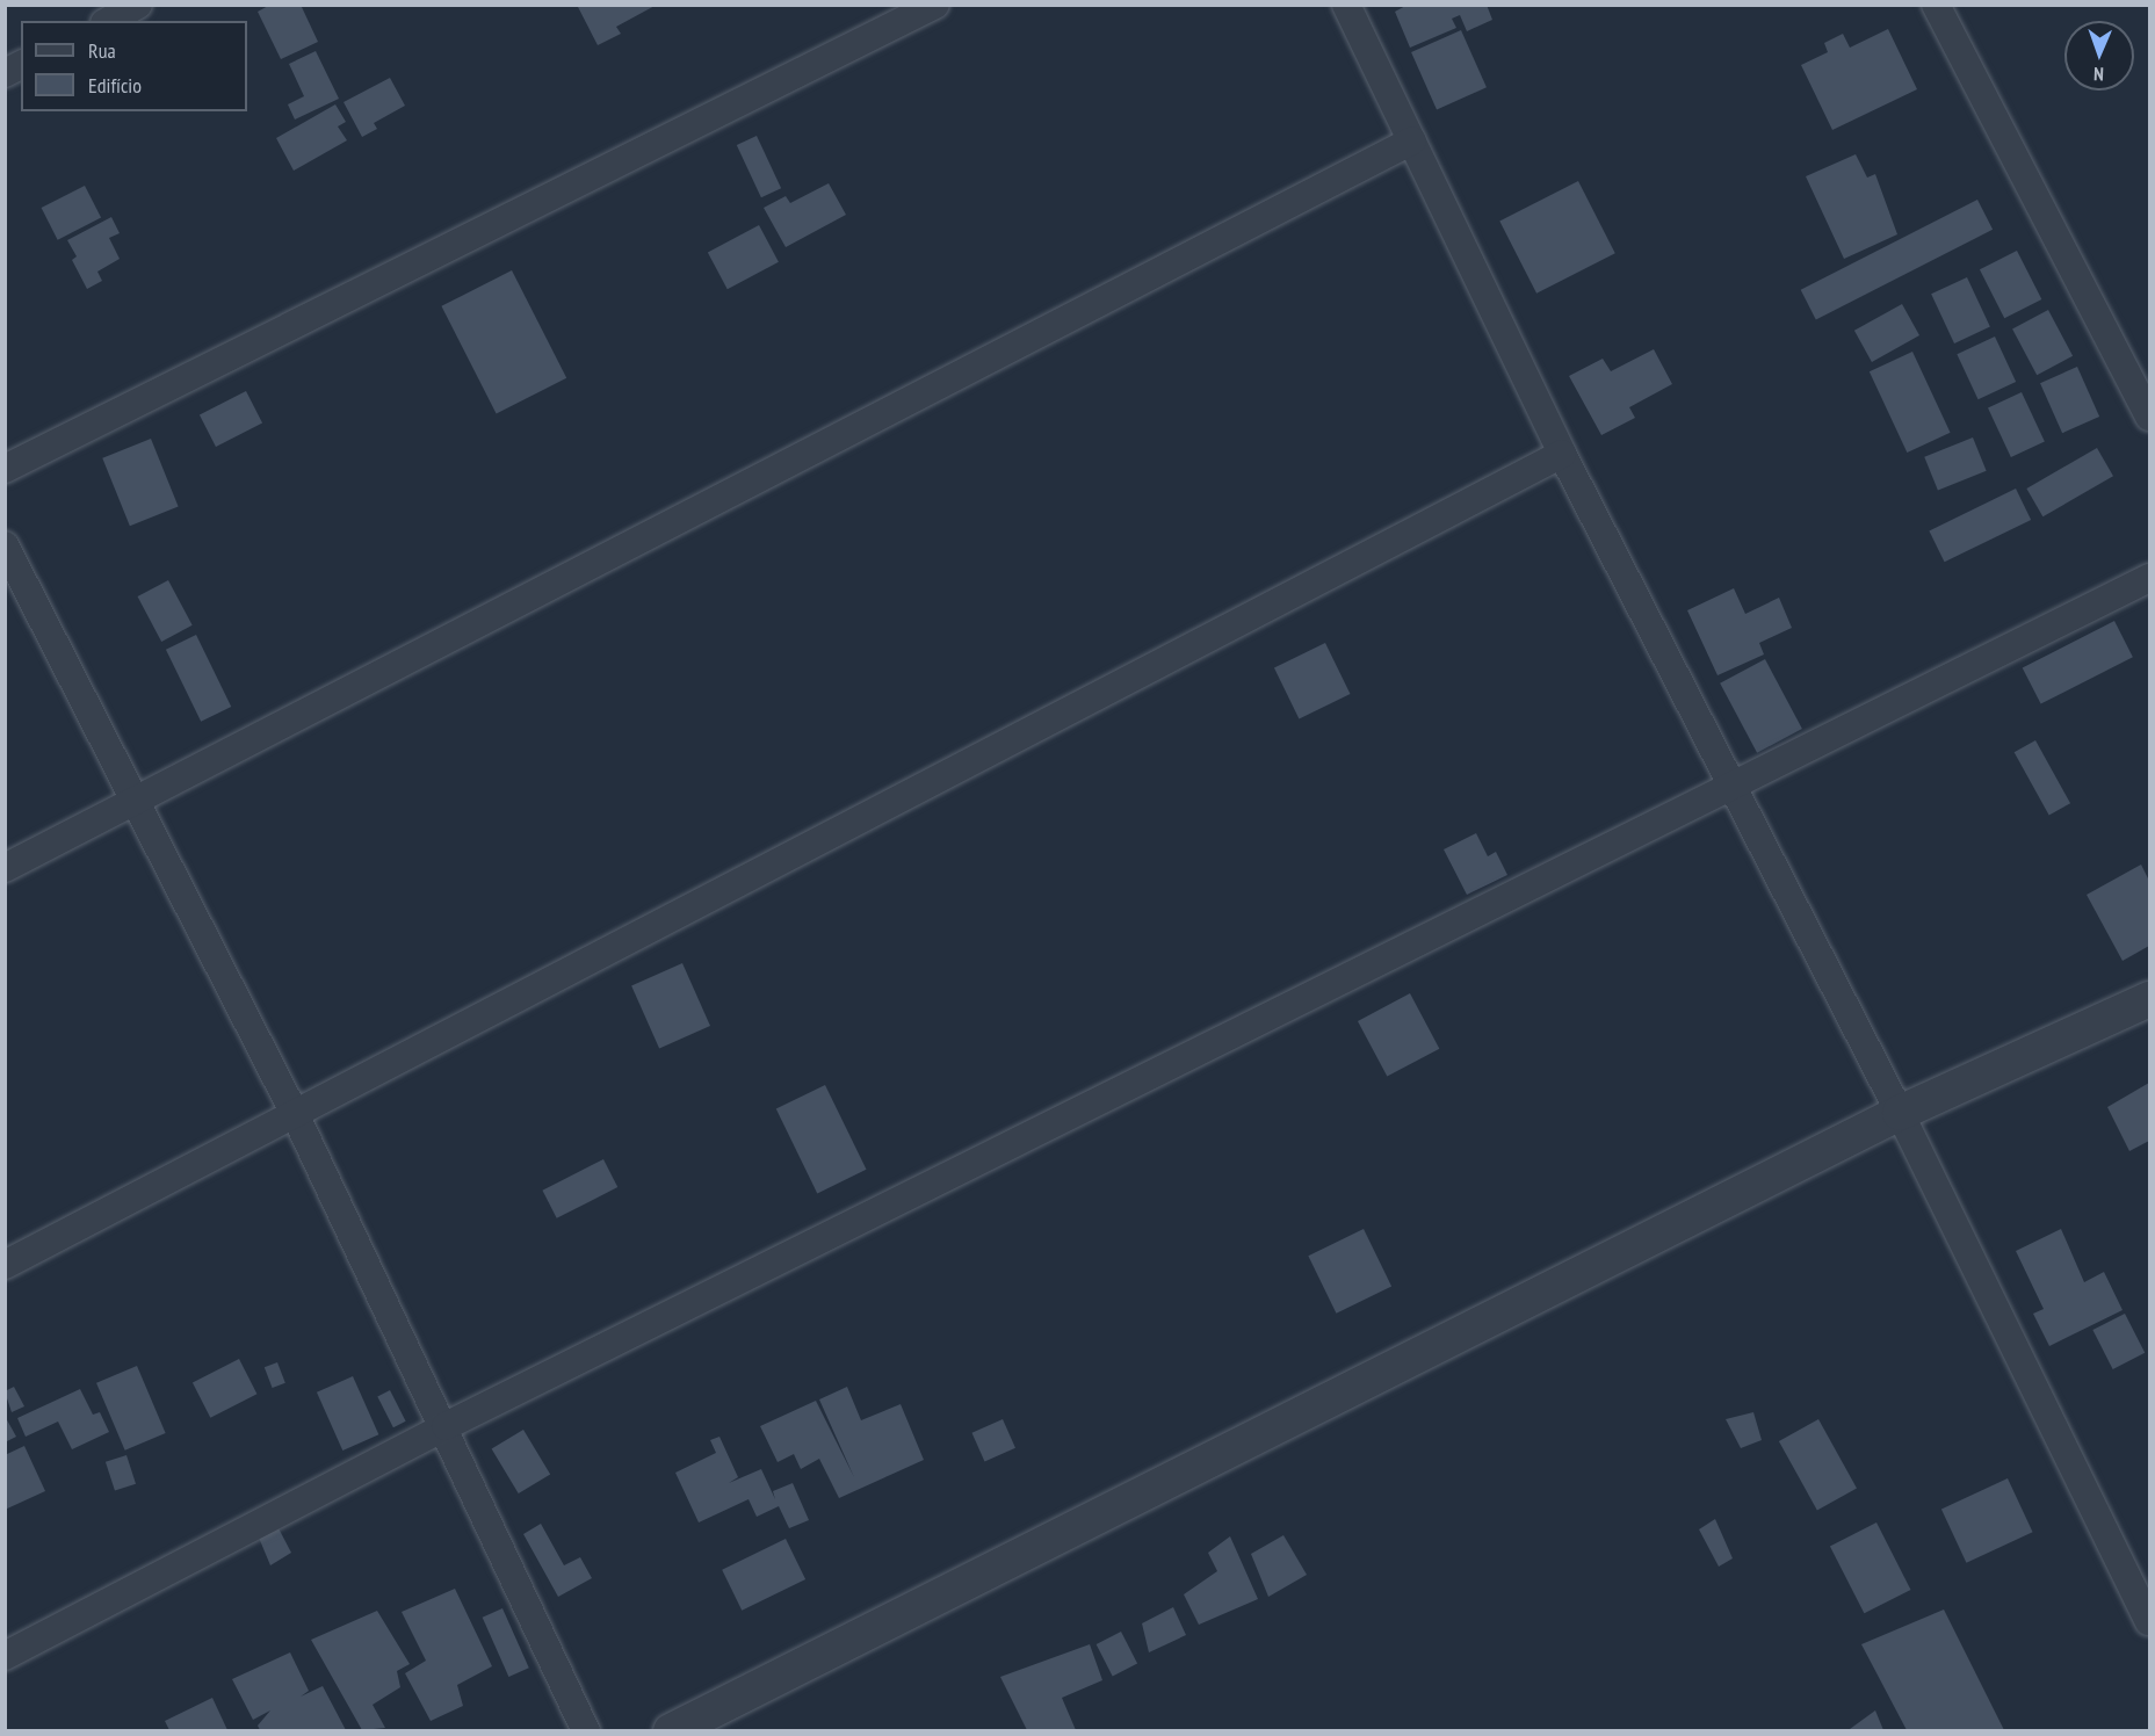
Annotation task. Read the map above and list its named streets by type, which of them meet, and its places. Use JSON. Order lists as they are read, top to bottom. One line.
{"legend":["Rua","Edifício"],"north":"bottom"}
